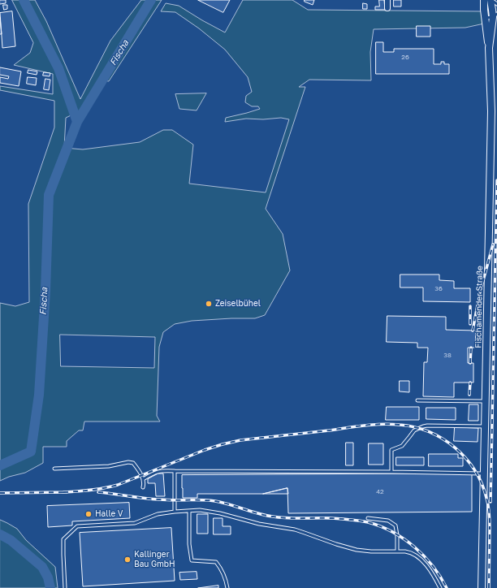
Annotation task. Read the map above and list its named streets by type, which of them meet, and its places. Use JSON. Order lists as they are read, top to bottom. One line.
{"streets":{"main road":["Fischamender Straße"]},"water":["Fischa"],"places":["Zeiselbühel","Halle V","Kallinger Bau GmbH"],"house_numbers":["26","36","38","42"]}
